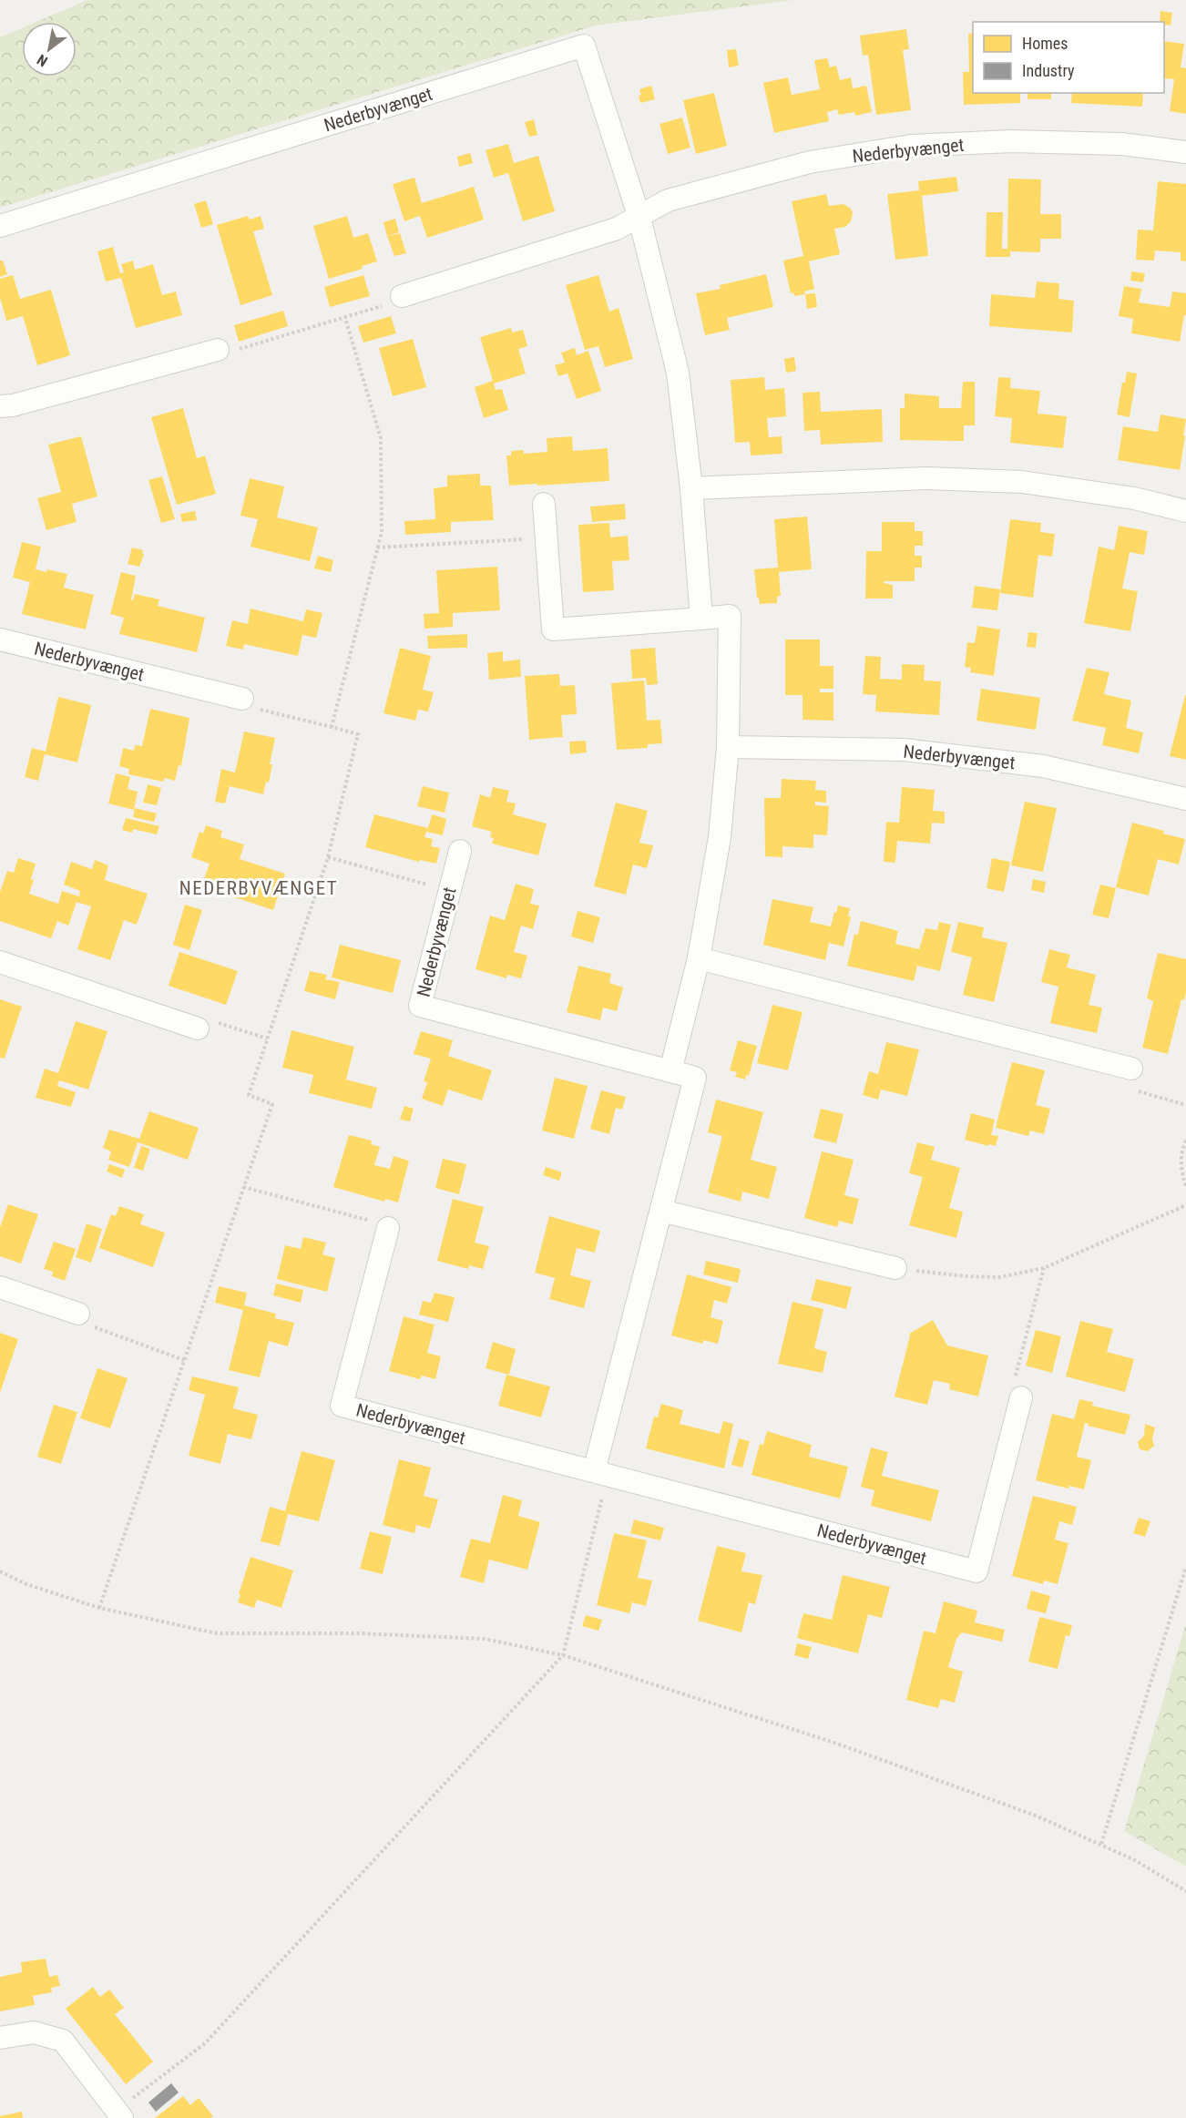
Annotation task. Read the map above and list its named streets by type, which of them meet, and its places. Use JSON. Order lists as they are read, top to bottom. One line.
{"streets":{"street":["Nederbyvænget"]},"districts":["NEDERBYVÆNGET"],"legend":["Homes","Industry"],"north":"bottom left"}
